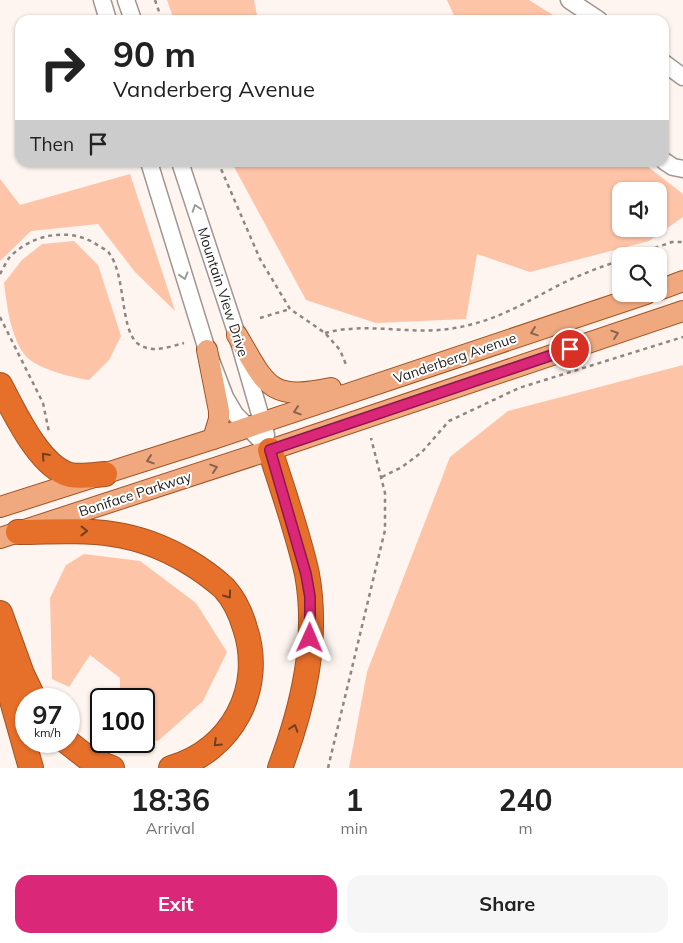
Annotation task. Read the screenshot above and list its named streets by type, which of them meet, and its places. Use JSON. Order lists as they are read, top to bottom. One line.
{"streets":{"main road":["Vanderberg Avenue","Boniface Parkway"],"street":["Mountain View Drive"]},"crossings":[["Mountain View Drive","Vanderberg Avenue"],["Mountain View Drive","Boniface Parkway"],["Vanderberg Avenue","Boniface Parkway"]],"page":{"turn":["90 m","Vanderberg Avenue"],"then":"Then","speed":"97 km/h","limit":"100","eta":["18:36","Arrival","1","min","240","m"],"buttons":["Exit","Share"]}}
